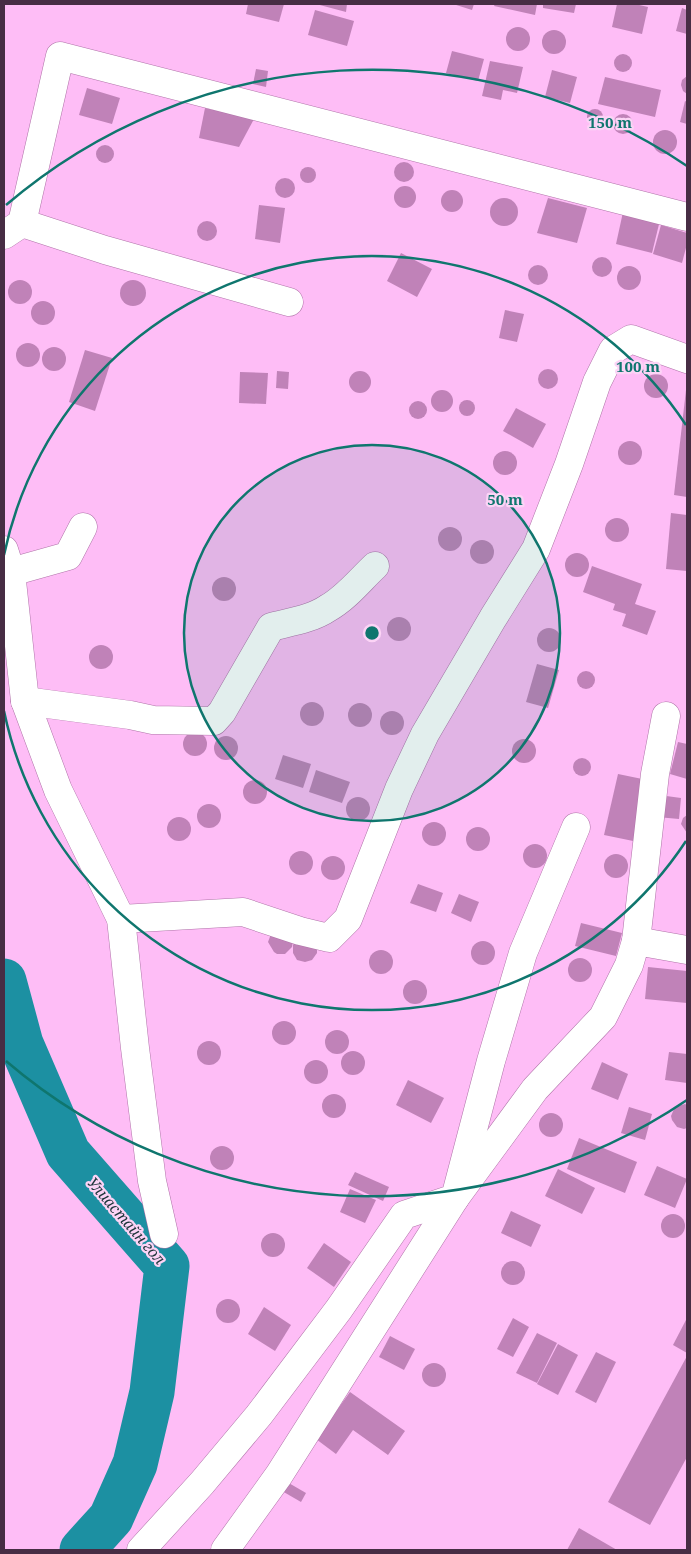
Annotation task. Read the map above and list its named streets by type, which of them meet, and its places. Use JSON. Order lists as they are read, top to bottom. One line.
{"water":["Улиастайн гол"],"rings":["150 m","100 m","50 m"]}
